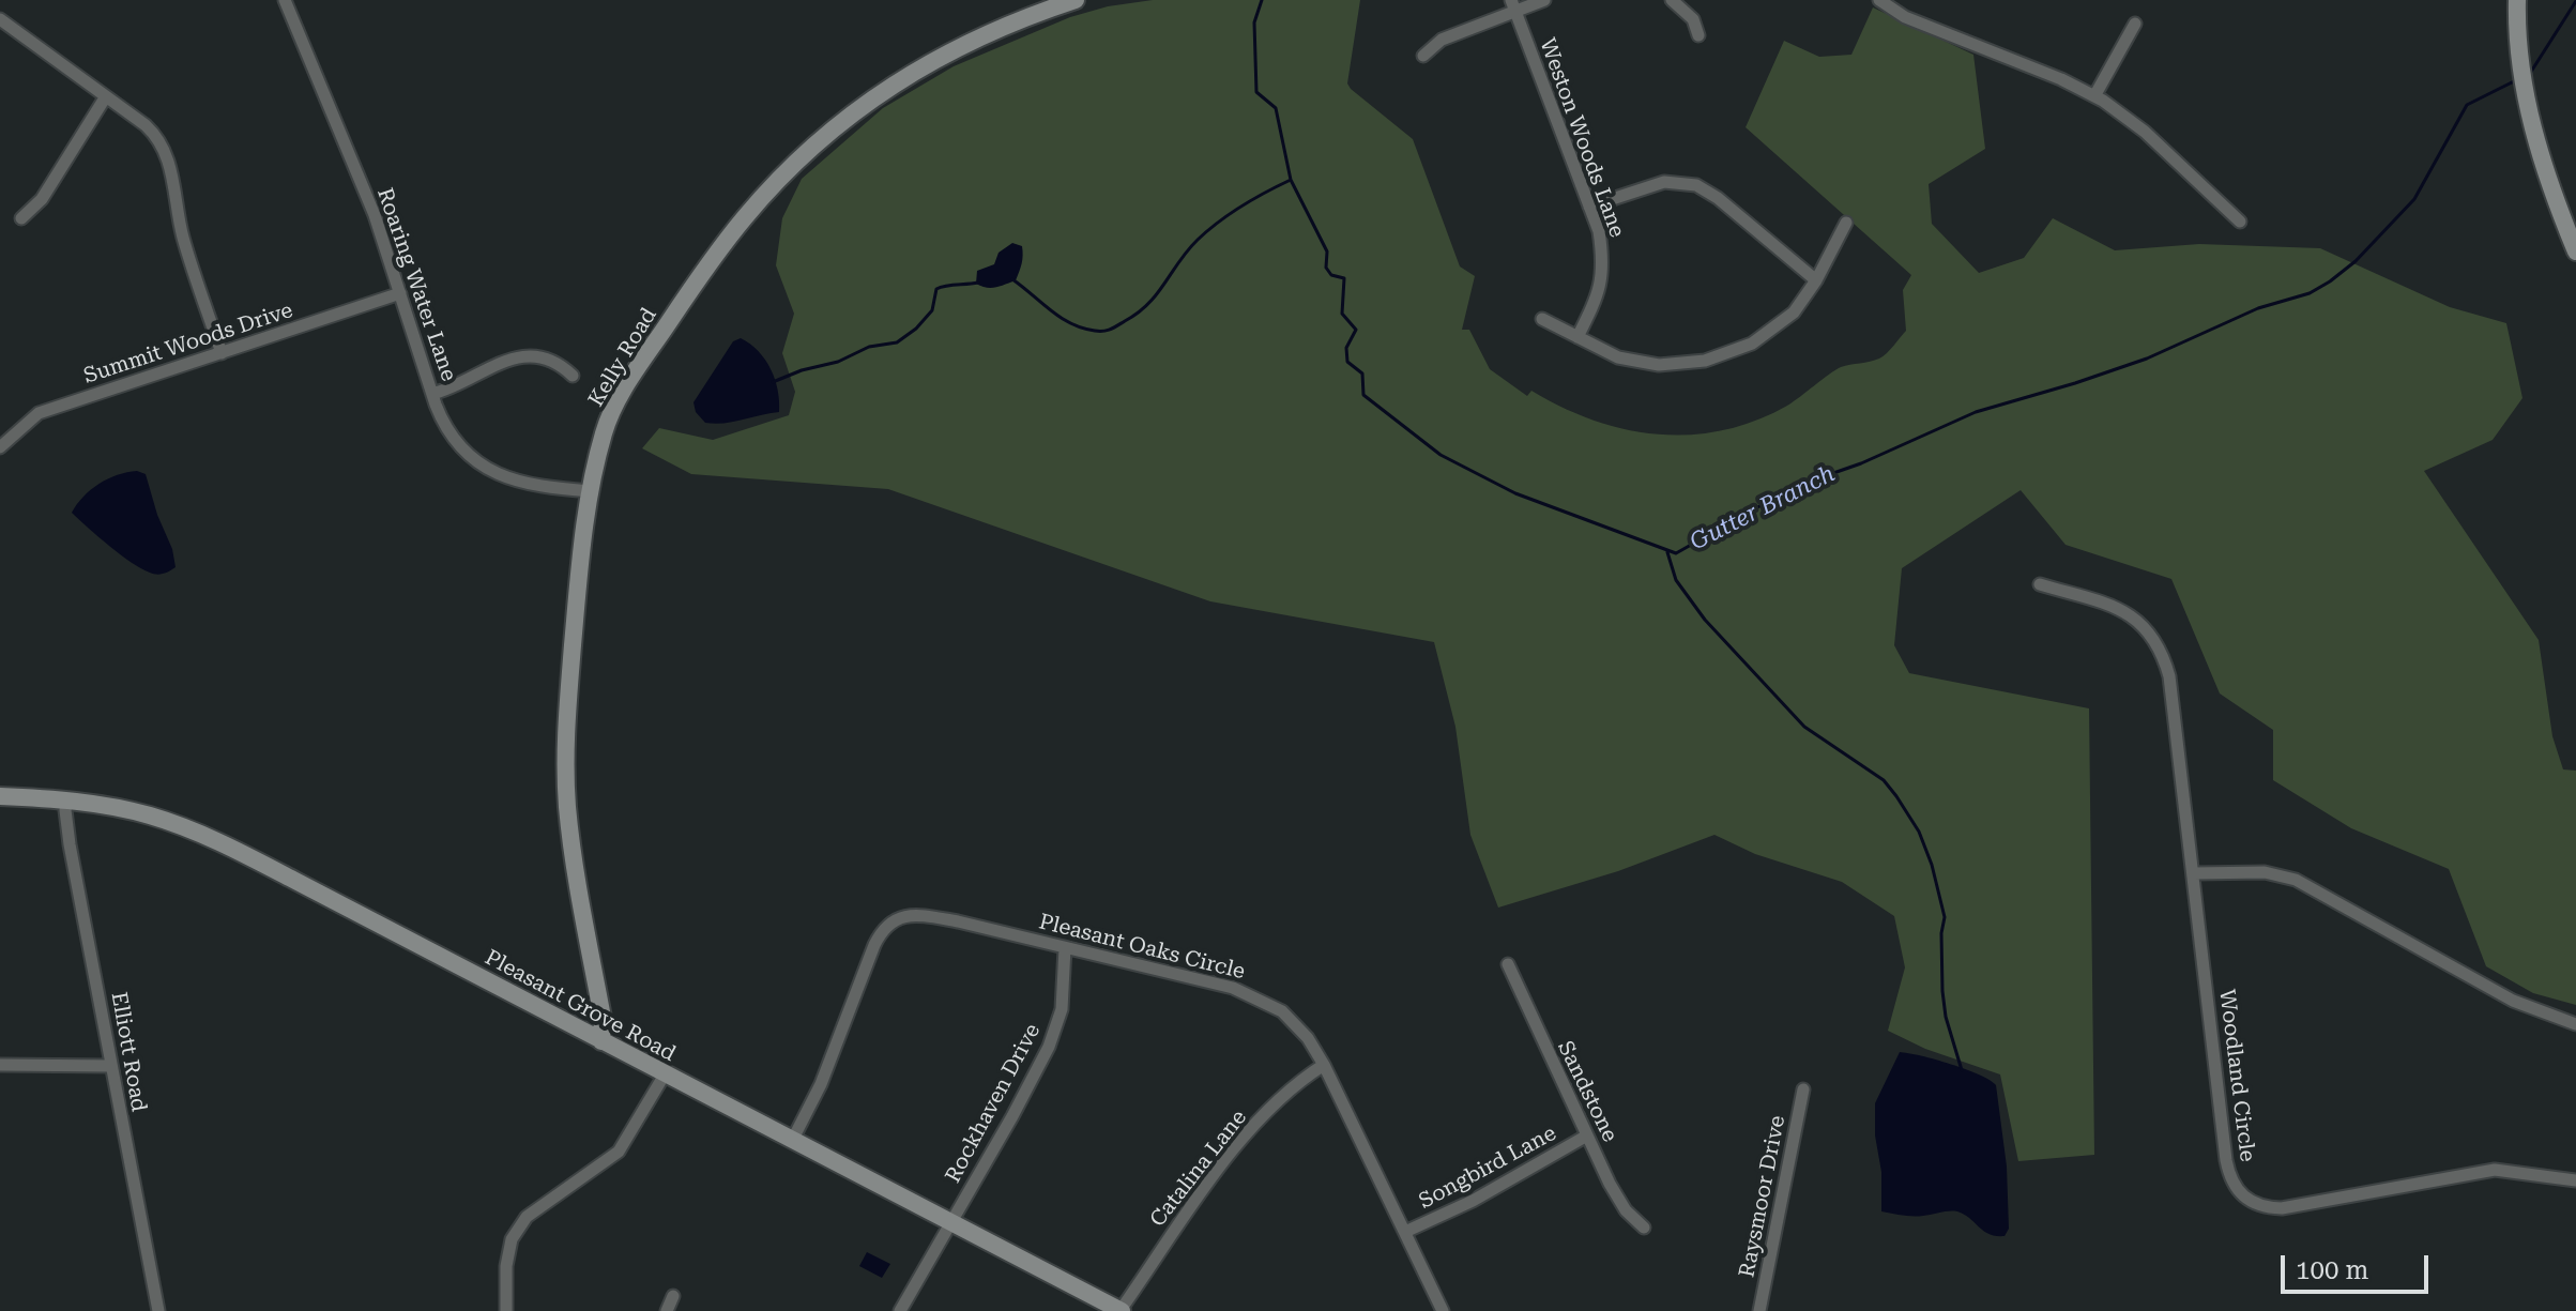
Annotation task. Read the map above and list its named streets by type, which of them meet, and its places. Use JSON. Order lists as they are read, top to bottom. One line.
{"streets":{"street":["Weston Woods Lane","Roaring Water Lane","Summit Woods Drive","Kelly Road","Pleasant Oaks Circle","Pleasant Grove Road","Elliott Road","Woodland Circle","Sandstone","Rockhaven Drive","Songbird Lane","Catalina Lane","Raysmoor Drive"]},"crossings":[["Roaring Water Lane","Summit Woods Drive"],["Roaring Water Lane","Kelly Road"],["Kelly Road","Pleasant Grove Road"],["Pleasant Oaks Circle","Pleasant Grove Road"],["Pleasant Oaks Circle","Rockhaven Drive"],["Pleasant Oaks Circle","Songbird Lane"],["Pleasant Oaks Circle","Catalina Lane"],["Pleasant Grove Road","Elliott Road"],["Pleasant Grove Road","Rockhaven Drive"],["Pleasant Grove Road","Catalina Lane"],["Sandstone","Songbird Lane"]],"water":["Gutter Branch"],"scale_bar":"100 m"}
